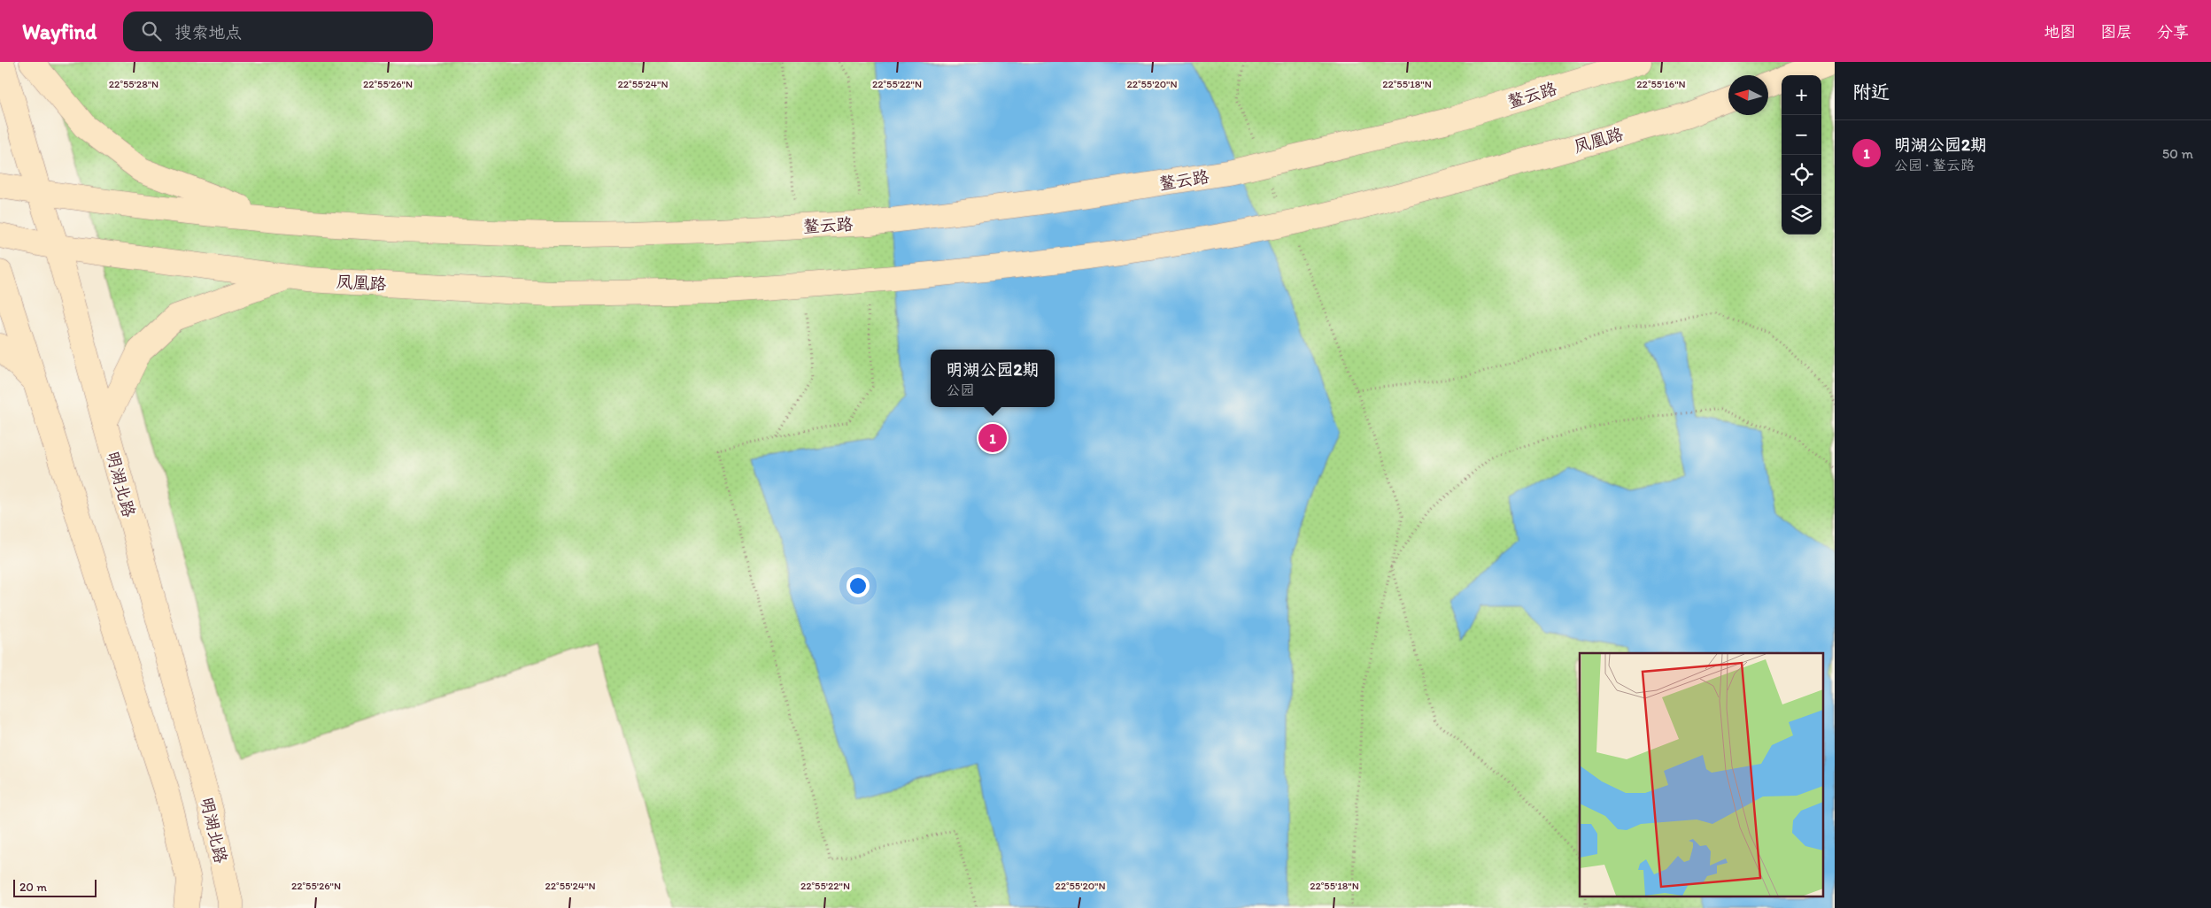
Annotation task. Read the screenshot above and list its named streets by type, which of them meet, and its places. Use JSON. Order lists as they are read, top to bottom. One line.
{"streets":{"street":["鳌云路","凤凰路","明湖北路"]},"crossings":[["凤凰路","明湖北路"]],"scale_bar":"20 m","north":"left","page":{"header":"Wayfind","search":"搜索地点","nav":["地图","图层","分享"],"heading":"附近","map_buttons":["+","−"],"list":[{"mark":"1","name":"明湖公园2期","note":"公园 · 鳌云路","value":"50 m"}],"popup":["明湖公园2期","公园"],"pins":"1","scale":"20 m"},"coordinates":["22°55'16\"N","22°55'28\"N","22°55'26\"N","22°55'24\"N","22°55'22\"N","22°55'20\"N","22°55'18\"N"]}
